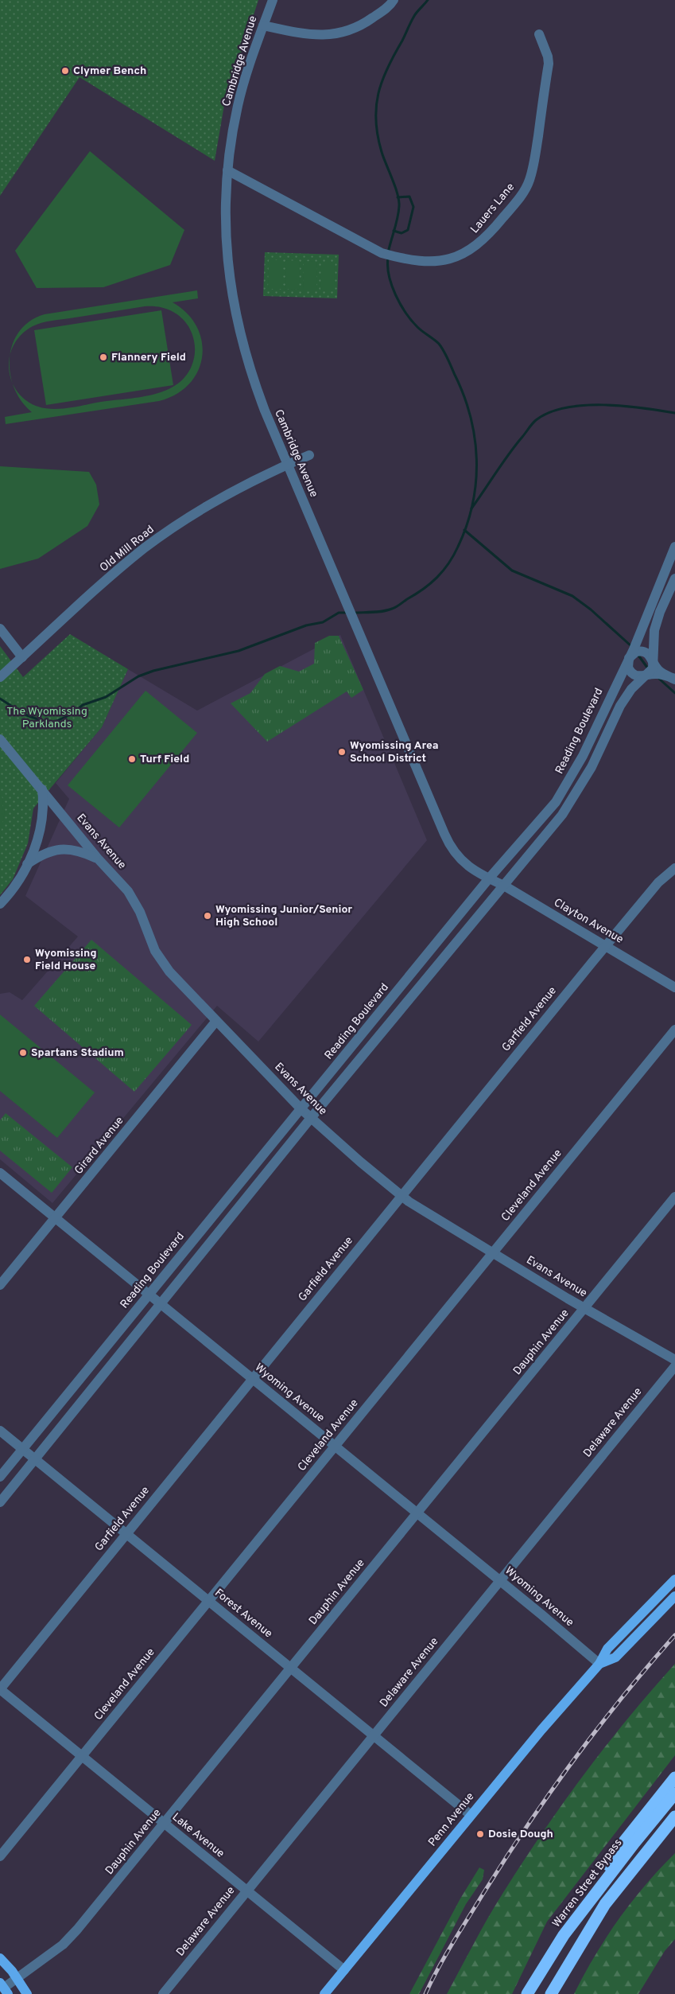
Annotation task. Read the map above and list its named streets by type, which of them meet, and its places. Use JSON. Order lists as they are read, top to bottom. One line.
{"streets":{"highway":["Warren Street Bypass"],"main road":["Penn Avenue"],"street":["Cambridge Avenue","Lauers Lane","Old Mill Road","Reading Boulevard","Evans Avenue","Clayton Avenue","Garfield Avenue","Girard Avenue","Cleveland Avenue","Dauphin Avenue","Wyoming Avenue","Delaware Avenue","Forest Avenue","Lake Avenue"]},"crossings":[["Cambridge Avenue","Lauers Lane"],["Cambridge Avenue","Old Mill Road"],["Cambridge Avenue","Reading Boulevard"],["Cambridge Avenue","Clayton Avenue"],["Reading Boulevard","Evans Avenue"],["Reading Boulevard","Clayton Avenue"],["Reading Boulevard","Wyoming Avenue"],["Reading Boulevard","Forest Avenue"],["Evans Avenue","Garfield Avenue"],["Evans Avenue","Girard Avenue"],["Evans Avenue","Cleveland Avenue"],["Evans Avenue","Dauphin Avenue"],["Clayton Avenue","Garfield Avenue"],["Garfield Avenue","Wyoming Avenue"],["Garfield Avenue","Forest Avenue"],["Garfield Avenue","Lake Avenue"],["Girard Avenue","Wyoming Avenue"],["Cleveland Avenue","Wyoming Avenue"],["Cleveland Avenue","Forest Avenue"],["Cleveland Avenue","Lake Avenue"],["Dauphin Avenue","Wyoming Avenue"],["Dauphin Avenue","Forest Avenue"],["Dauphin Avenue","Lake Avenue"],["Wyoming Avenue","Delaware Avenue"],["Wyoming Avenue","Penn Avenue"],["Delaware Avenue","Forest Avenue"],["Delaware Avenue","Lake Avenue"],["Forest Avenue","Penn Avenue"],["Penn Avenue","Lake Avenue"]],"parks":["The Wyomissing Parklands"],"places":["Clymer Bench","Flannery Field","Wyomissing Area School District","Turf Field","Wyomissing Junior/Senior High School","Wyomissing Field House","Spartans Stadium","Dosie Dough"]}
